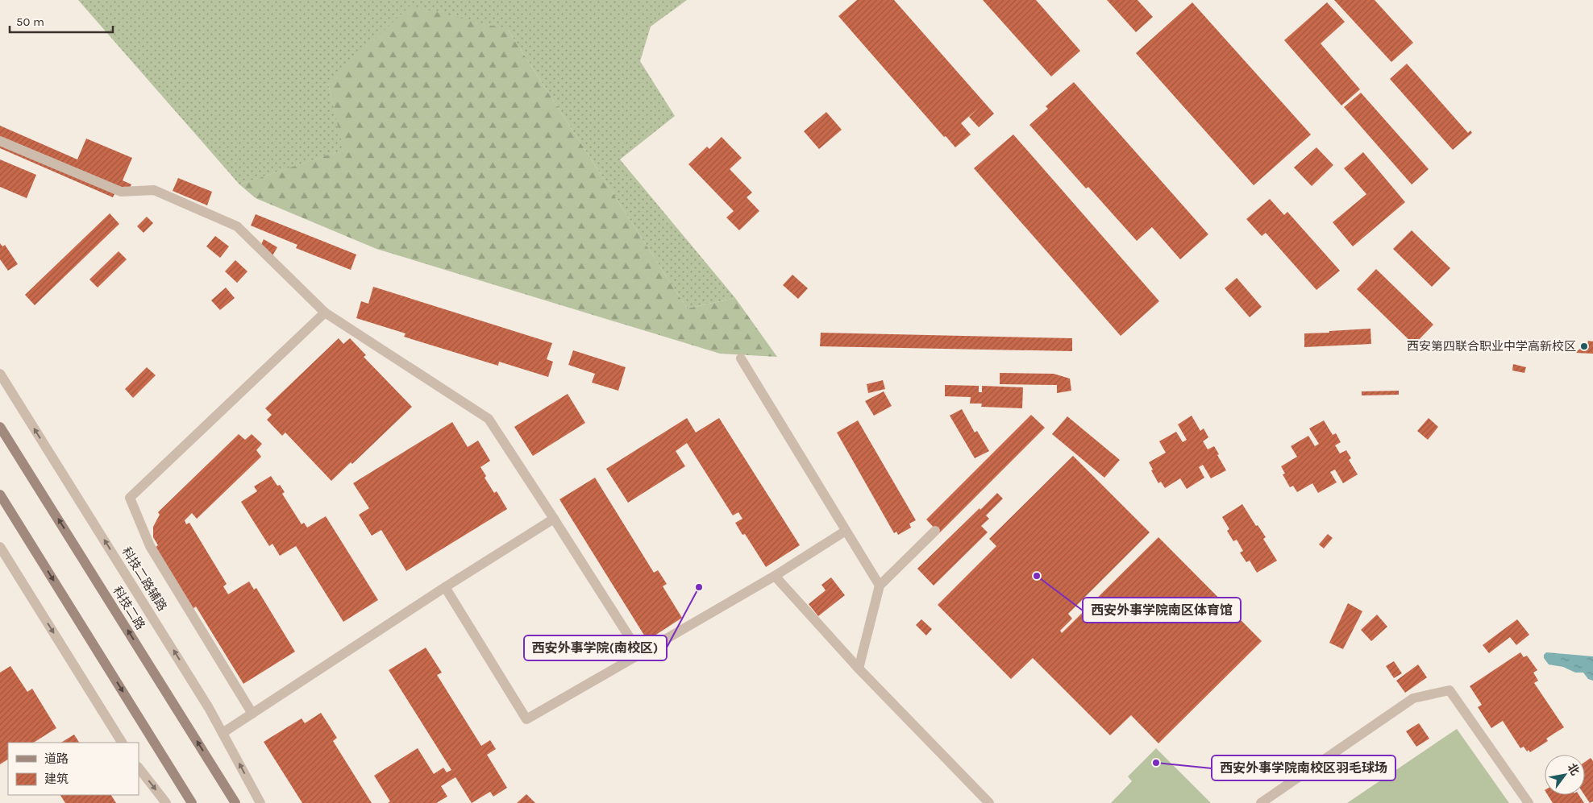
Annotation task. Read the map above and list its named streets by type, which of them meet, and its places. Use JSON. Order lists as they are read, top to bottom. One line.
{"streets":{"main road":["科技二路"],"street":["科技二路辅路"]},"one_way":["科技二路辅路"],"places":["西安第四联合职业中学高新校区","西安外事学院南区体育馆","西安外事学院(南校区)","西安外事学院南校区羽毛球场"],"legend":["道路","建筑"],"scale_bar":"50 m","north":"top right"}
